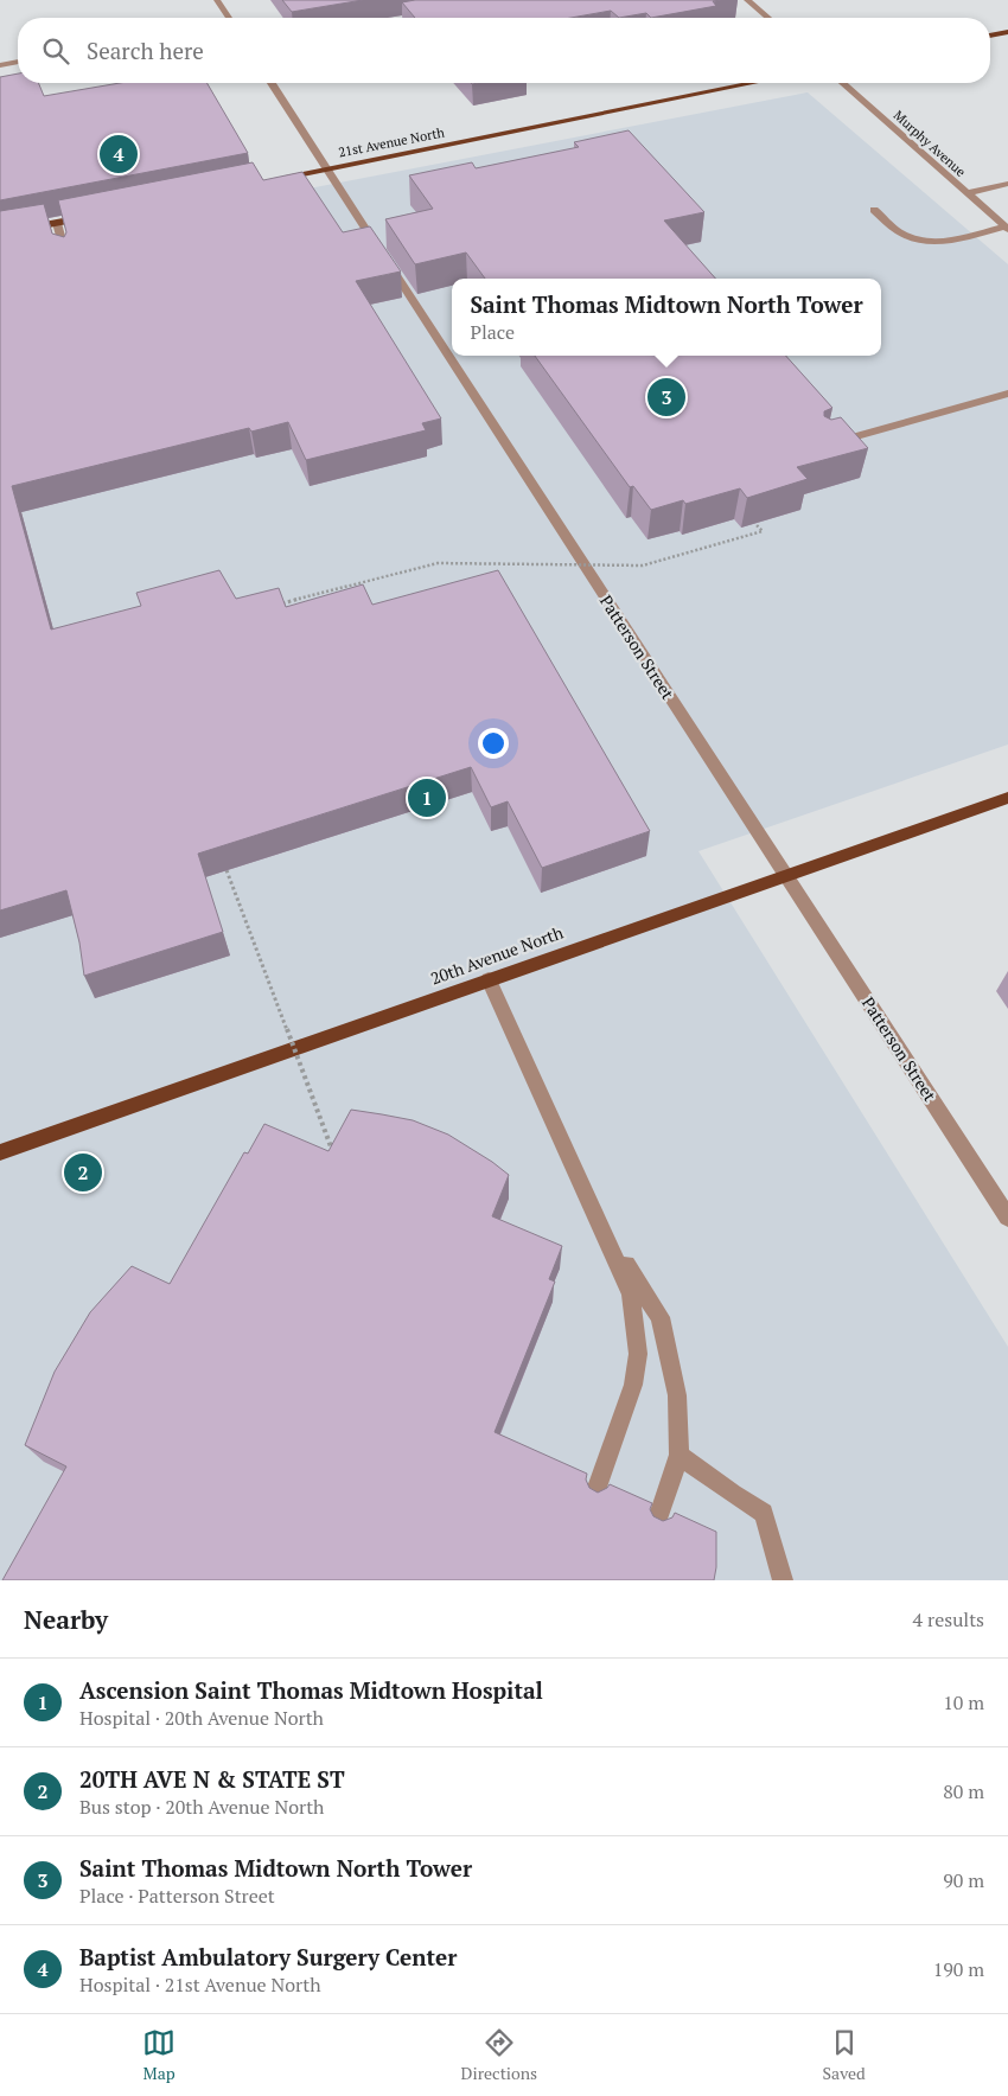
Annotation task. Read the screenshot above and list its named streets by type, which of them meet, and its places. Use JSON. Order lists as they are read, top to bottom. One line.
{"streets":{"main road":["21st Avenue North","20th Avenue North"],"street":["Murphy Avenue","Patterson Street"]},"crossings":[["21st Avenue North","Patterson Street"],["Patterson Street","20th Avenue North"]],"page":{"search":"Search here","pins":["4","3","1","2"],"popup":["Saint Thomas Midtown North Tower","Place"],"heading":["Nearby","4 results"],"list":[{"mark":"1","name":"Ascension Saint Thomas Midtown Hospital","note":"Hospital · 20th Avenue North","value":"10 m"},{"mark":"2","name":"20TH AVE N & STATE ST","note":"Bus stop · 20th Avenue North","value":"80 m"},{"mark":"3","name":"Saint Thomas Midtown North Tower","note":"Place · Patterson Street","value":"90 m"},{"mark":"4","name":"Baptist Ambulatory Surgery Center","note":"Hospital · 21st Avenue North","value":"190 m"}],"nav":["Map","Directions","Saved"]}}
